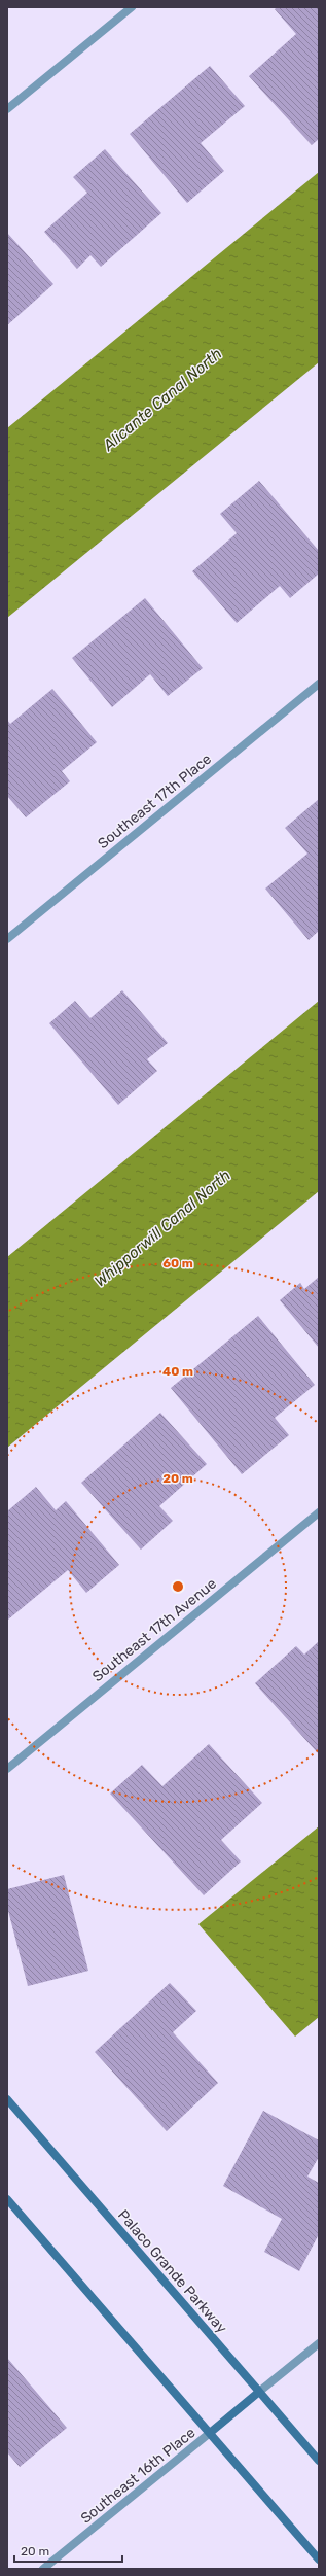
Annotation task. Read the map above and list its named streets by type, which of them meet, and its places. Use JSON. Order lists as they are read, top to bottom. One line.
{"streets":{"street":["Southeast 17th Place","Southeast 17th Avenue","Palaco Grande Parkway","Southeast 16th Place"]},"water":["Alicante Canal North","Whipporwill Canal North"],"scale_bar":"20 m","rings":["60 m","40 m","20 m"]}
